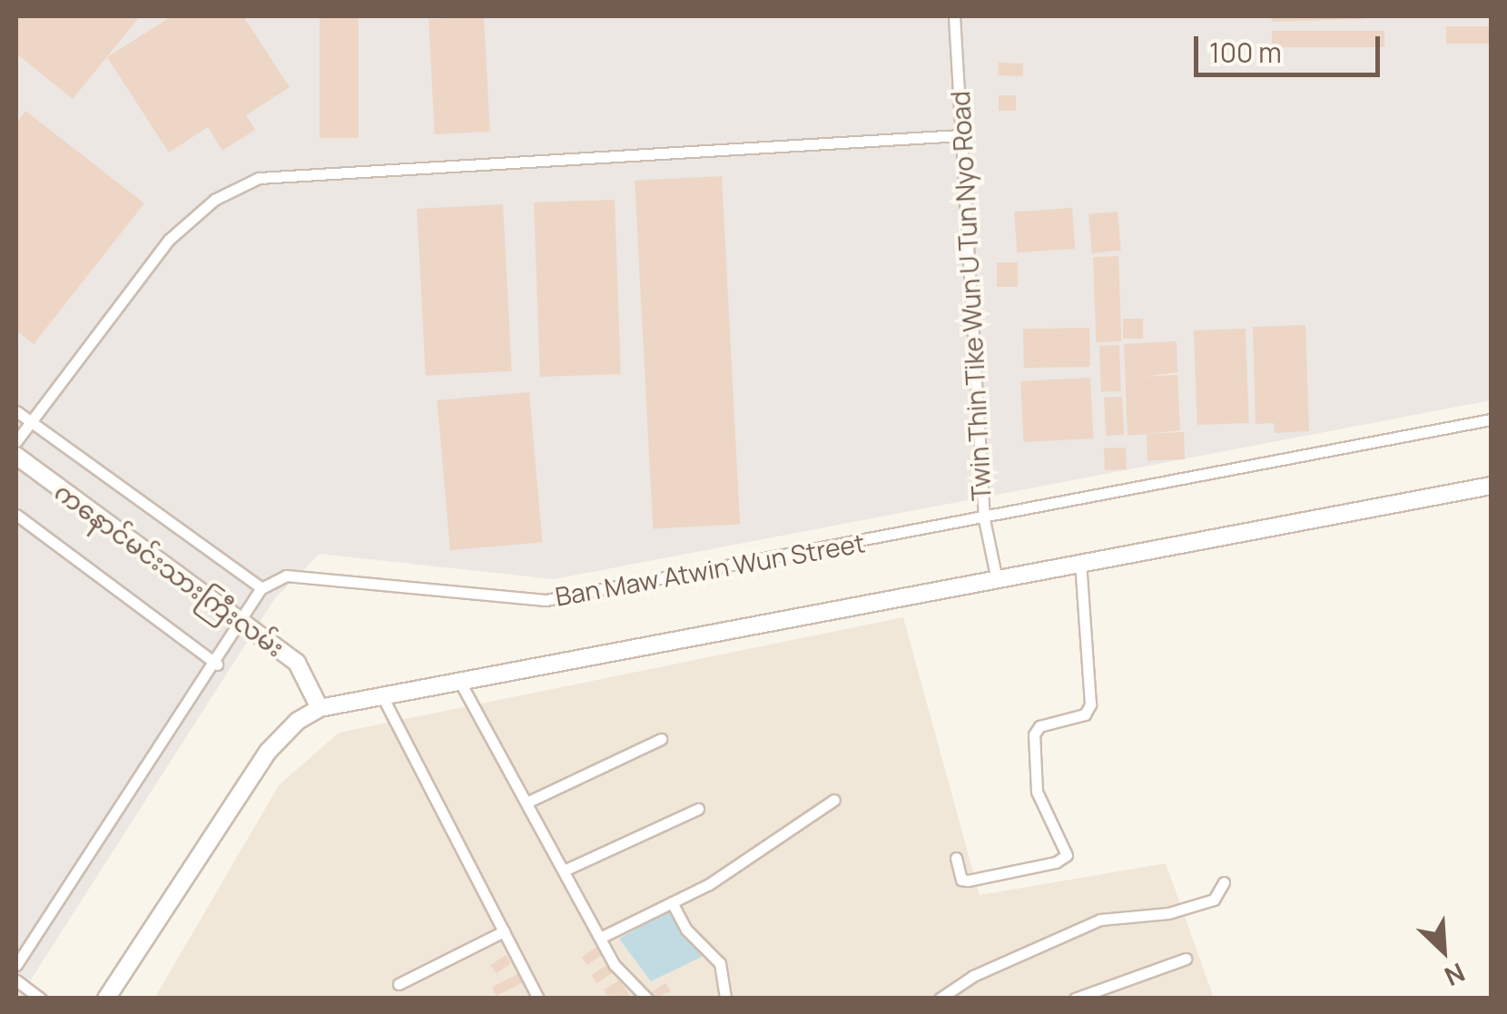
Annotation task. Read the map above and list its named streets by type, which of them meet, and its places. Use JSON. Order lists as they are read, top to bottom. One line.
{"streets":{"main road":["ကနောင်မင်းသားကြီးလမ်း"],"street":["Twin Thin Tike Wun U Tun Nyo Road","Ban Maw Atwin Wun Street"]},"crossings":[["Twin Thin Tike Wun U Tun Nyo Road","Ban Maw Atwin Wun Street"]],"scale_bar":"100 m","north":"bottom right"}
